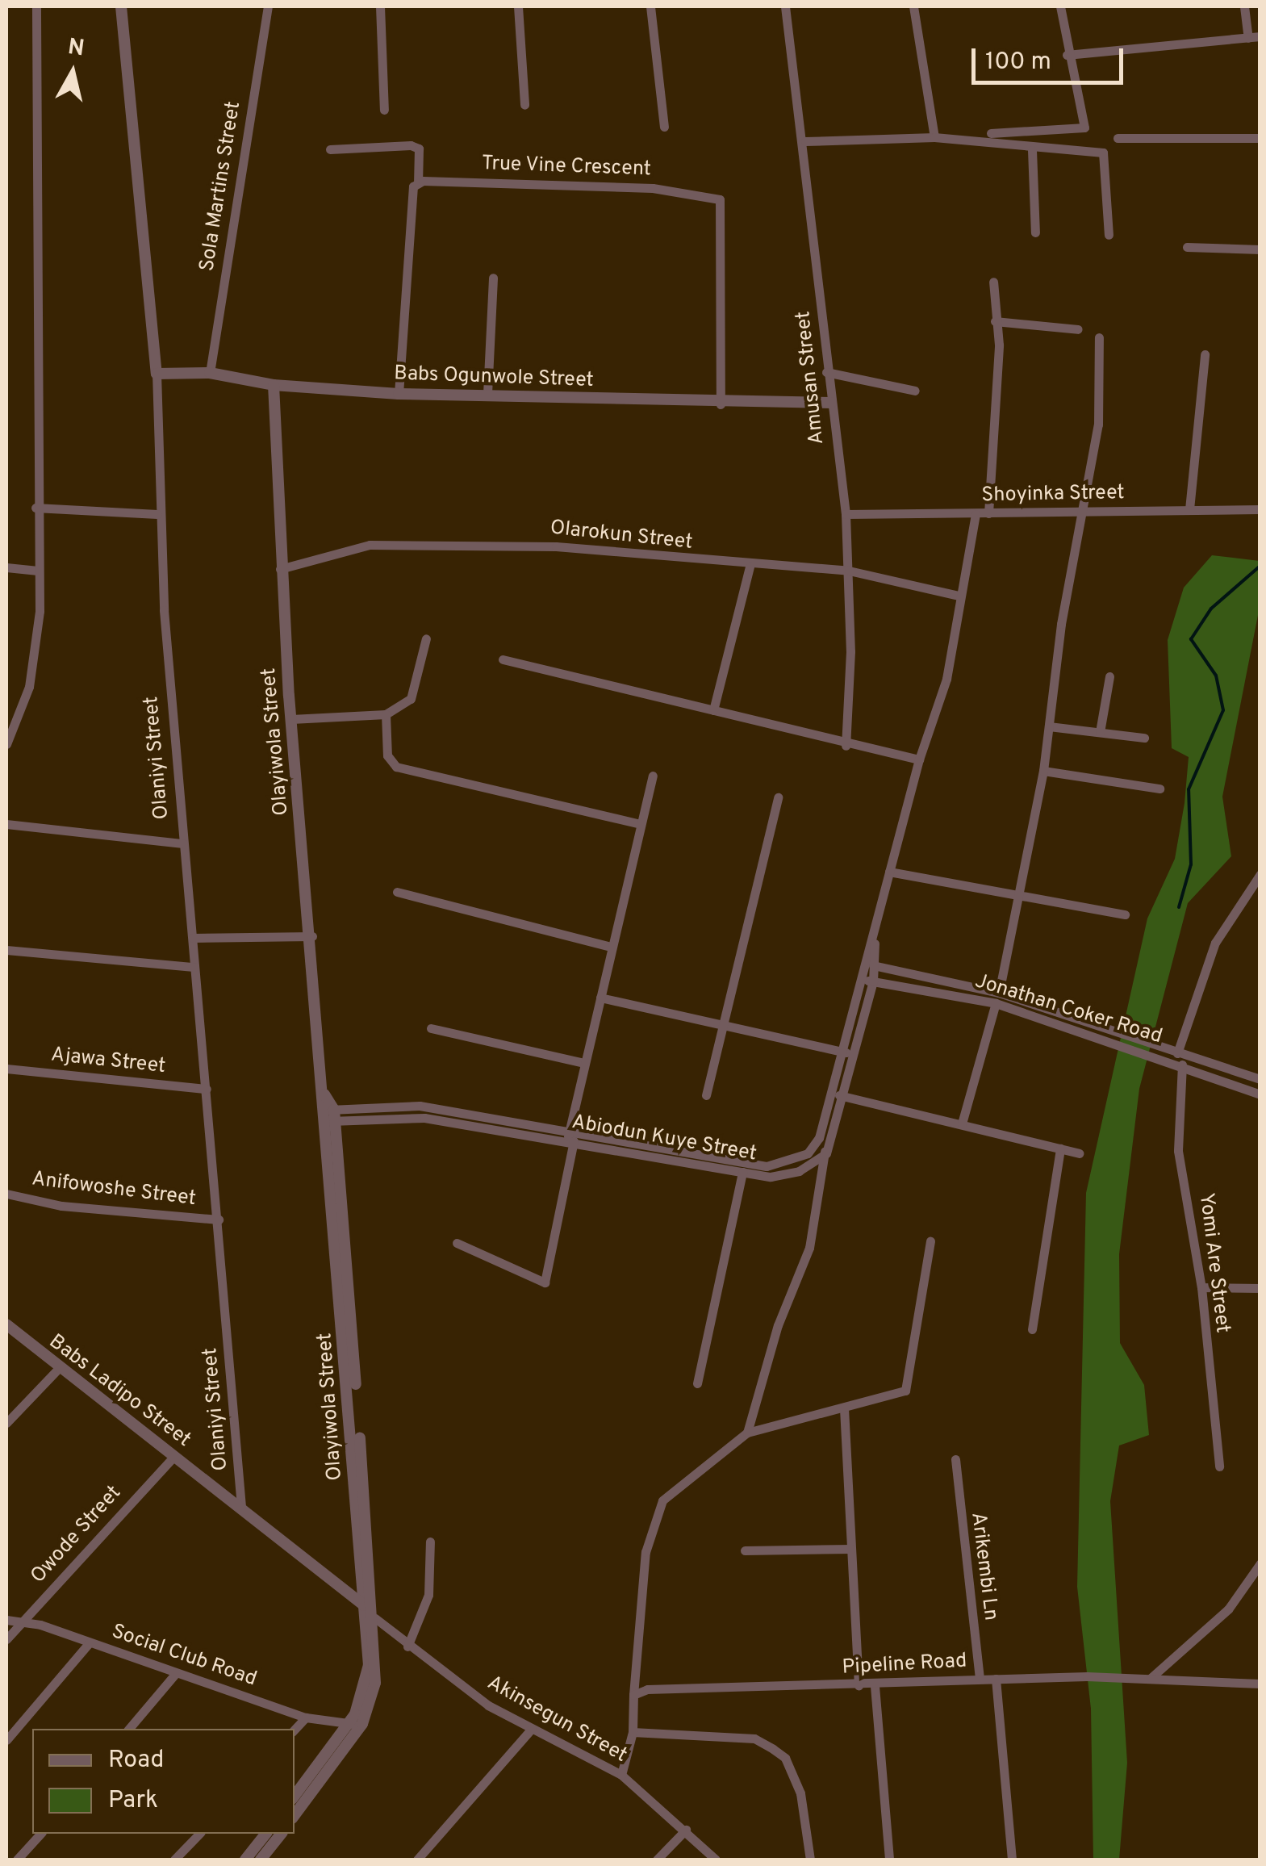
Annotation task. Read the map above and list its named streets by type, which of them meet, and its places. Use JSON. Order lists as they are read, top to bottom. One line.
{"streets":{"street":["True Vine Crescent","Sola Martins Street","Babs Ogunwole Street","Amusan Street","Shoyinka Street","Olarokun Street","Olayiwola Street","Olaniyi Street","Jonathan Coker Road","Ajawa Street","Abiodun Kuye Street","Anifowoshe Street","Yomi Are Street","Babs Ladipo Street","Owode Street","Arikembi Ln","Social Club Road","Pipeline Road","Akinsegun Street"]},"crossings":[["True Vine Crescent","Babs Ogunwole Street"],["Sola Martins Street","Babs Ogunwole Street"],["Babs Ogunwole Street","Amusan Street"],["Babs Ogunwole Street","Olayiwola Street"],["Babs Ogunwole Street","Olaniyi Street"],["Amusan Street","Shoyinka Street"],["Amusan Street","Olarokun Street"],["Olarokun Street","Olayiwola Street"],["Olayiwola Street","Abiodun Kuye Street"],["Olayiwola Street","Babs Ladipo Street"],["Olayiwola Street","Social Club Road"],["Olaniyi Street","Ajawa Street"],["Olaniyi Street","Anifowoshe Street"],["Olaniyi Street","Babs Ladipo Street"],["Jonathan Coker Road","Yomi Are Street"],["Babs Ladipo Street","Owode Street"],["Owode Street","Social Club Road"],["Arikembi Ln","Pipeline Road"]],"legend":["Road","Park"],"scale_bar":"100 m","north":"top"}
